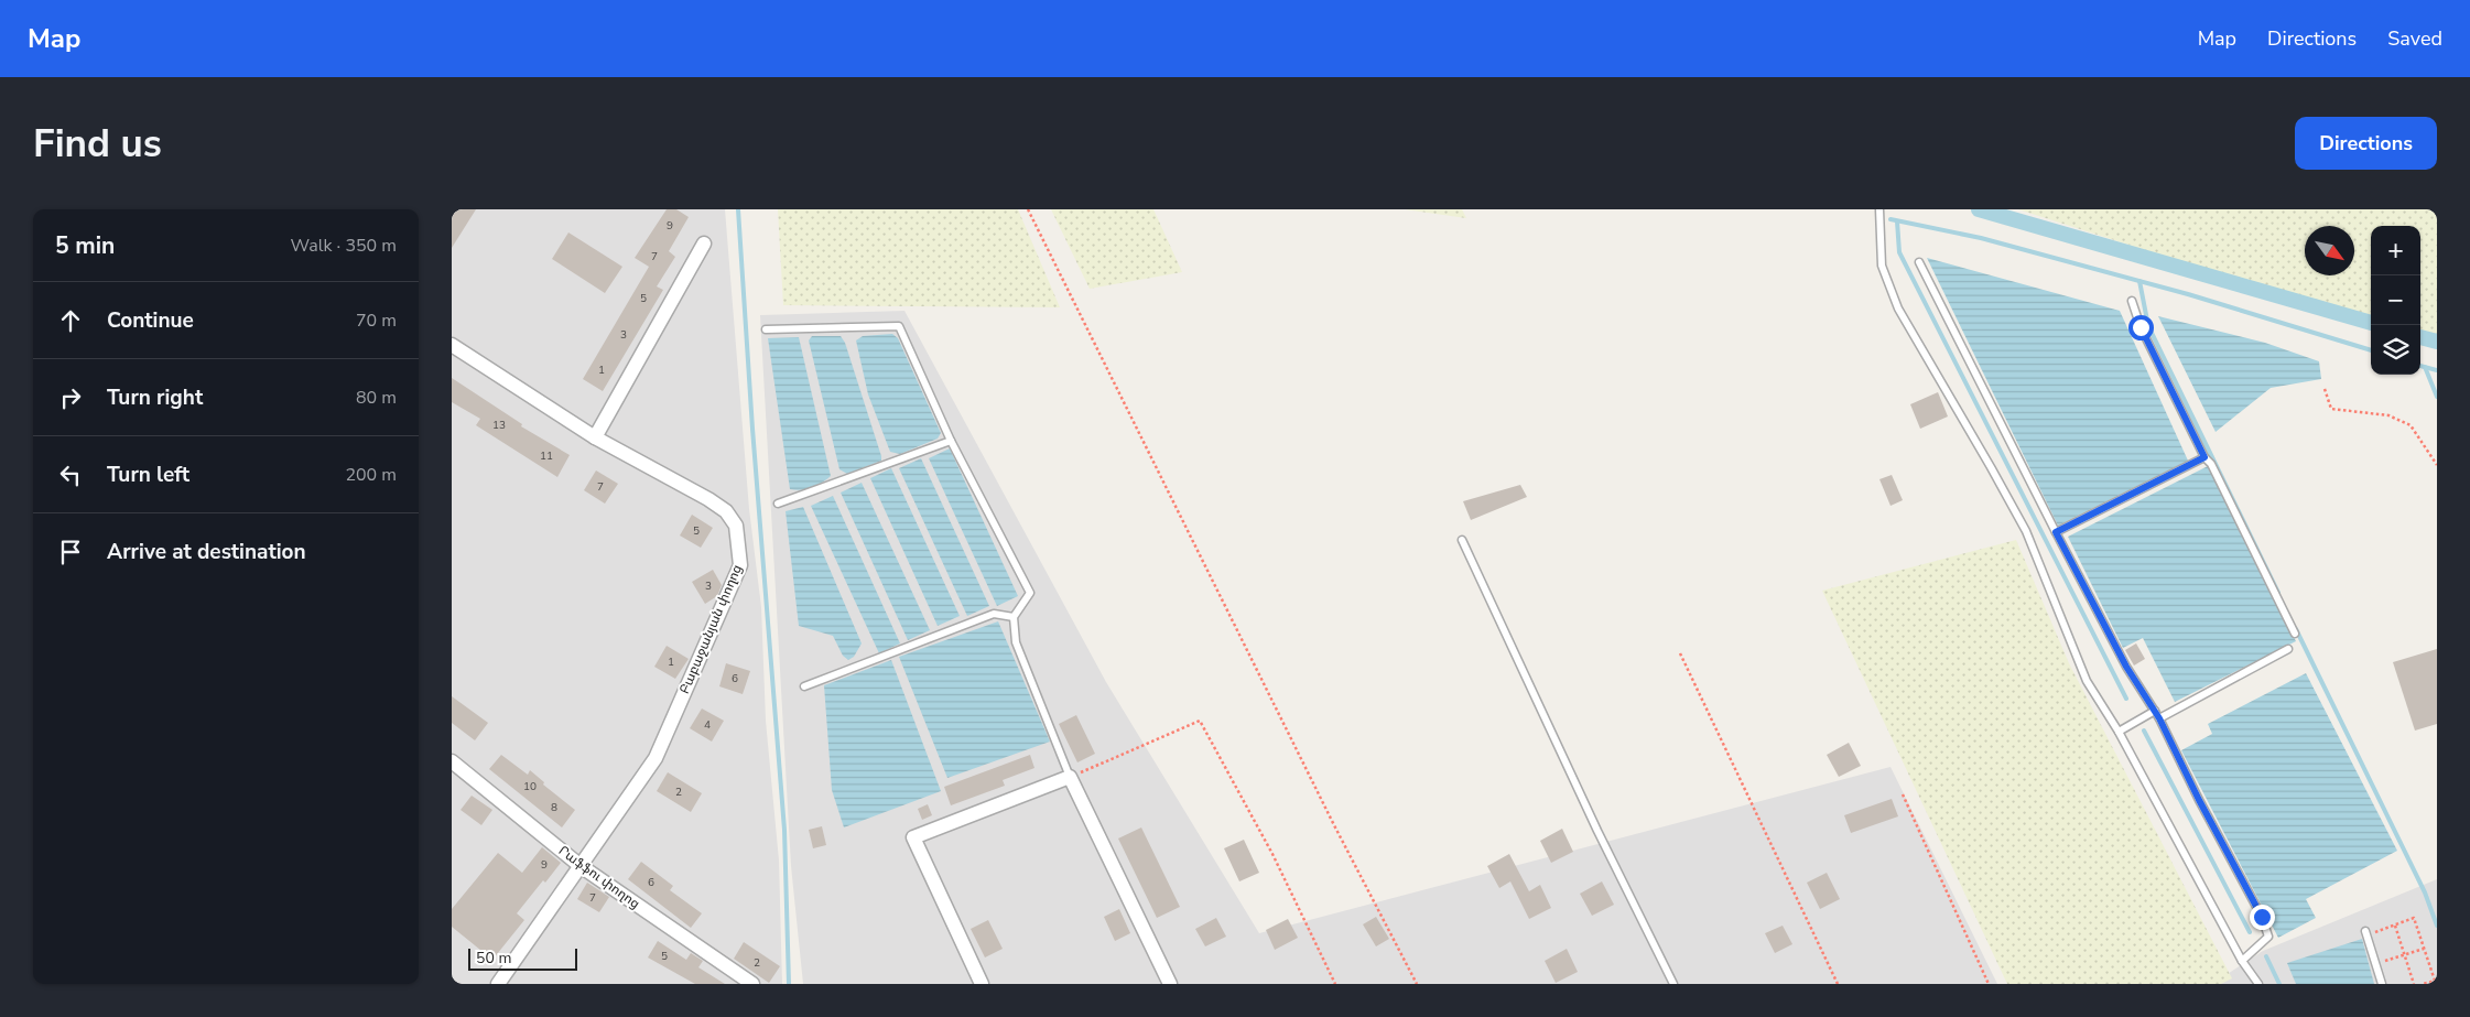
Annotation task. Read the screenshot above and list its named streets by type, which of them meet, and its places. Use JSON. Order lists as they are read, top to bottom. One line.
{"streets":{"street":["Բաբաջանյան փողոց","Րաֆֆու փողոց"]},"crossings":[["Բաբաջանյան փողոց","Րաֆֆու փողոց"]],"house_numbers":["9","7","5","3","1","13","11","7","5","3","1","6","4","10","2","8","9","6","7","5","2"],"scale_bar":"50 m","north":"bottom right","page":{"header":"Map","nav":["Map","Directions","Saved"],"buttons":"Directions","title":"Find us","heading":["5 min","Walk · 350 m"],"map_buttons":["+","−"],"list":[["Continue","70 m"],["Turn right","80 m"],["Turn left","200 m"],"Arrive at destination"],"scale":"50 m"}}
